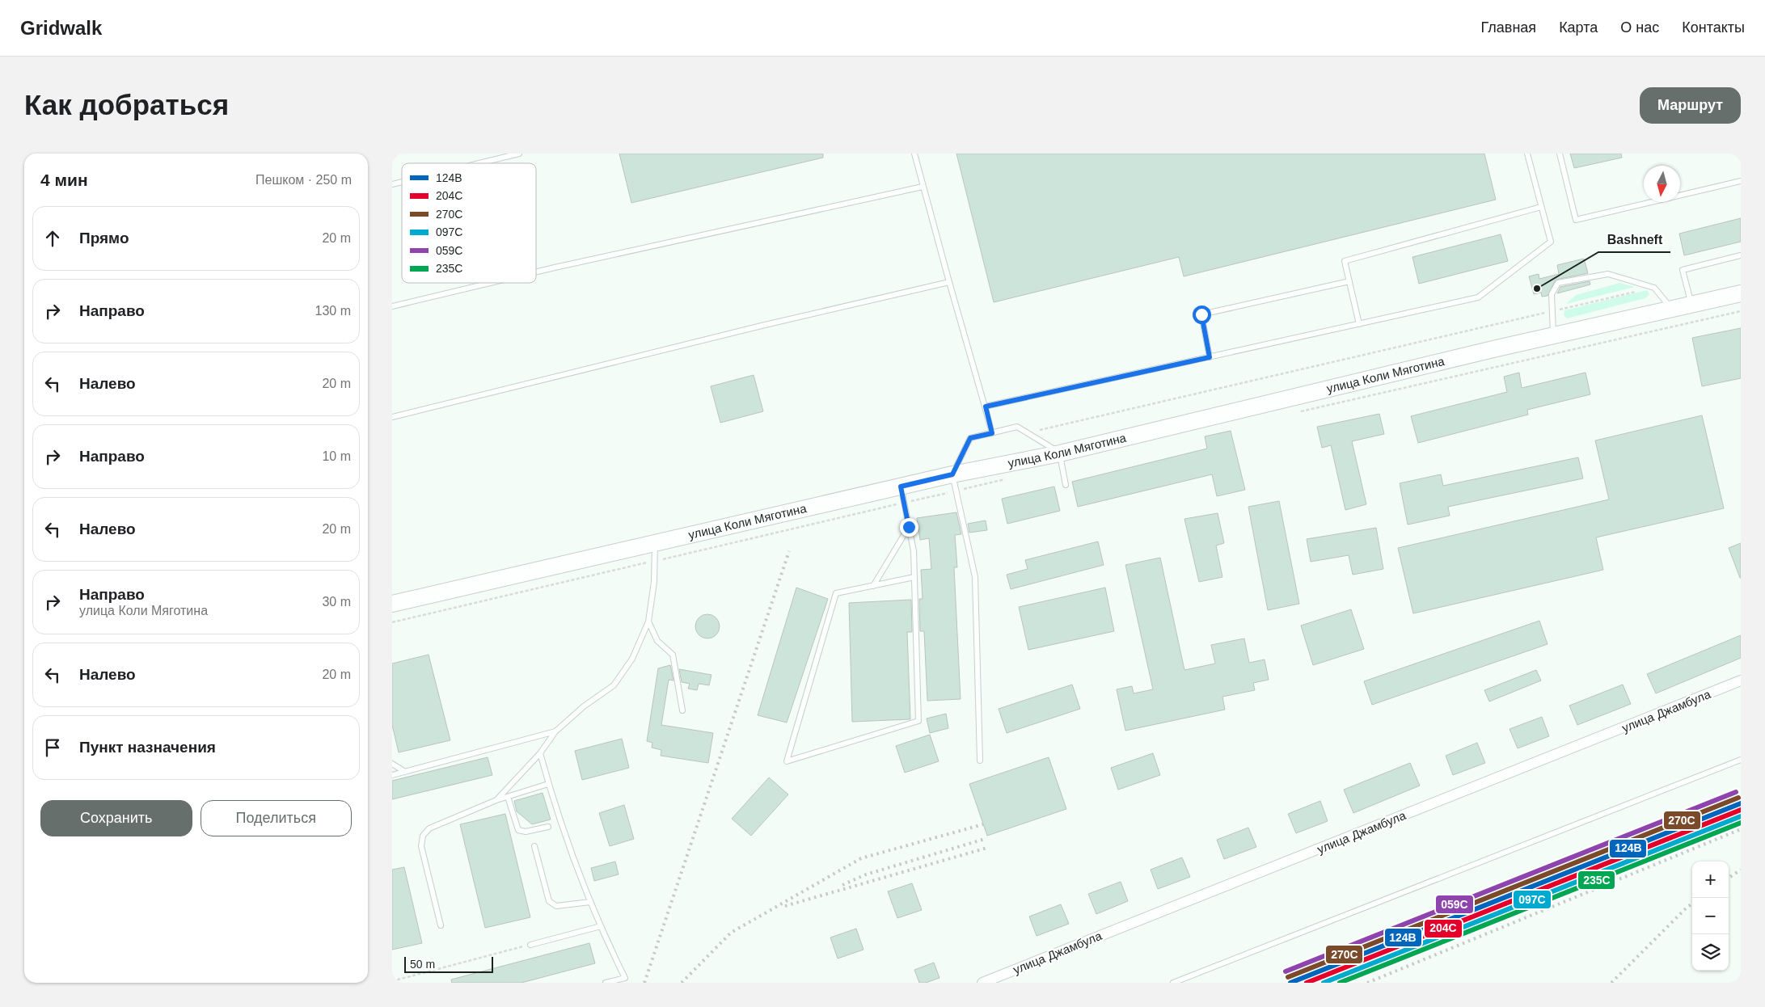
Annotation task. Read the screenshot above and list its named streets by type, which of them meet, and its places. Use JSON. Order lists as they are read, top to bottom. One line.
{"streets":{"main road":["улица Коли Мяготина"],"street":["улица Джамбула"]},"places":["Bashneft"],"lines":["transit line 059С","transit line 270С","transit line 124В","transit line 204С","transit line 097С","transit line 235С"],"legend":["124В","204С","270С","097С","059С","235С"],"scale_bar":"50 m","north":"bottom","page":{"header":"Gridwalk","nav":["Главная","Карта","О нас","Контакты"],"buttons":["Маршрут",["Сохранить","Поделиться"]],"title":"Как добраться","heading":["4 мин","Пешком · 250 m"],"list":[["Прямо","20 m"],["Направо","130 m"],["Налево","20 m"],["Направо","10 m"],["Налево","20 m"],["Направо","улица Коли Мяготина","30 m"],["Налево","20 m"],"Пункт назначения"],"map_buttons":["+","−"],"scale":"50 m"}}
